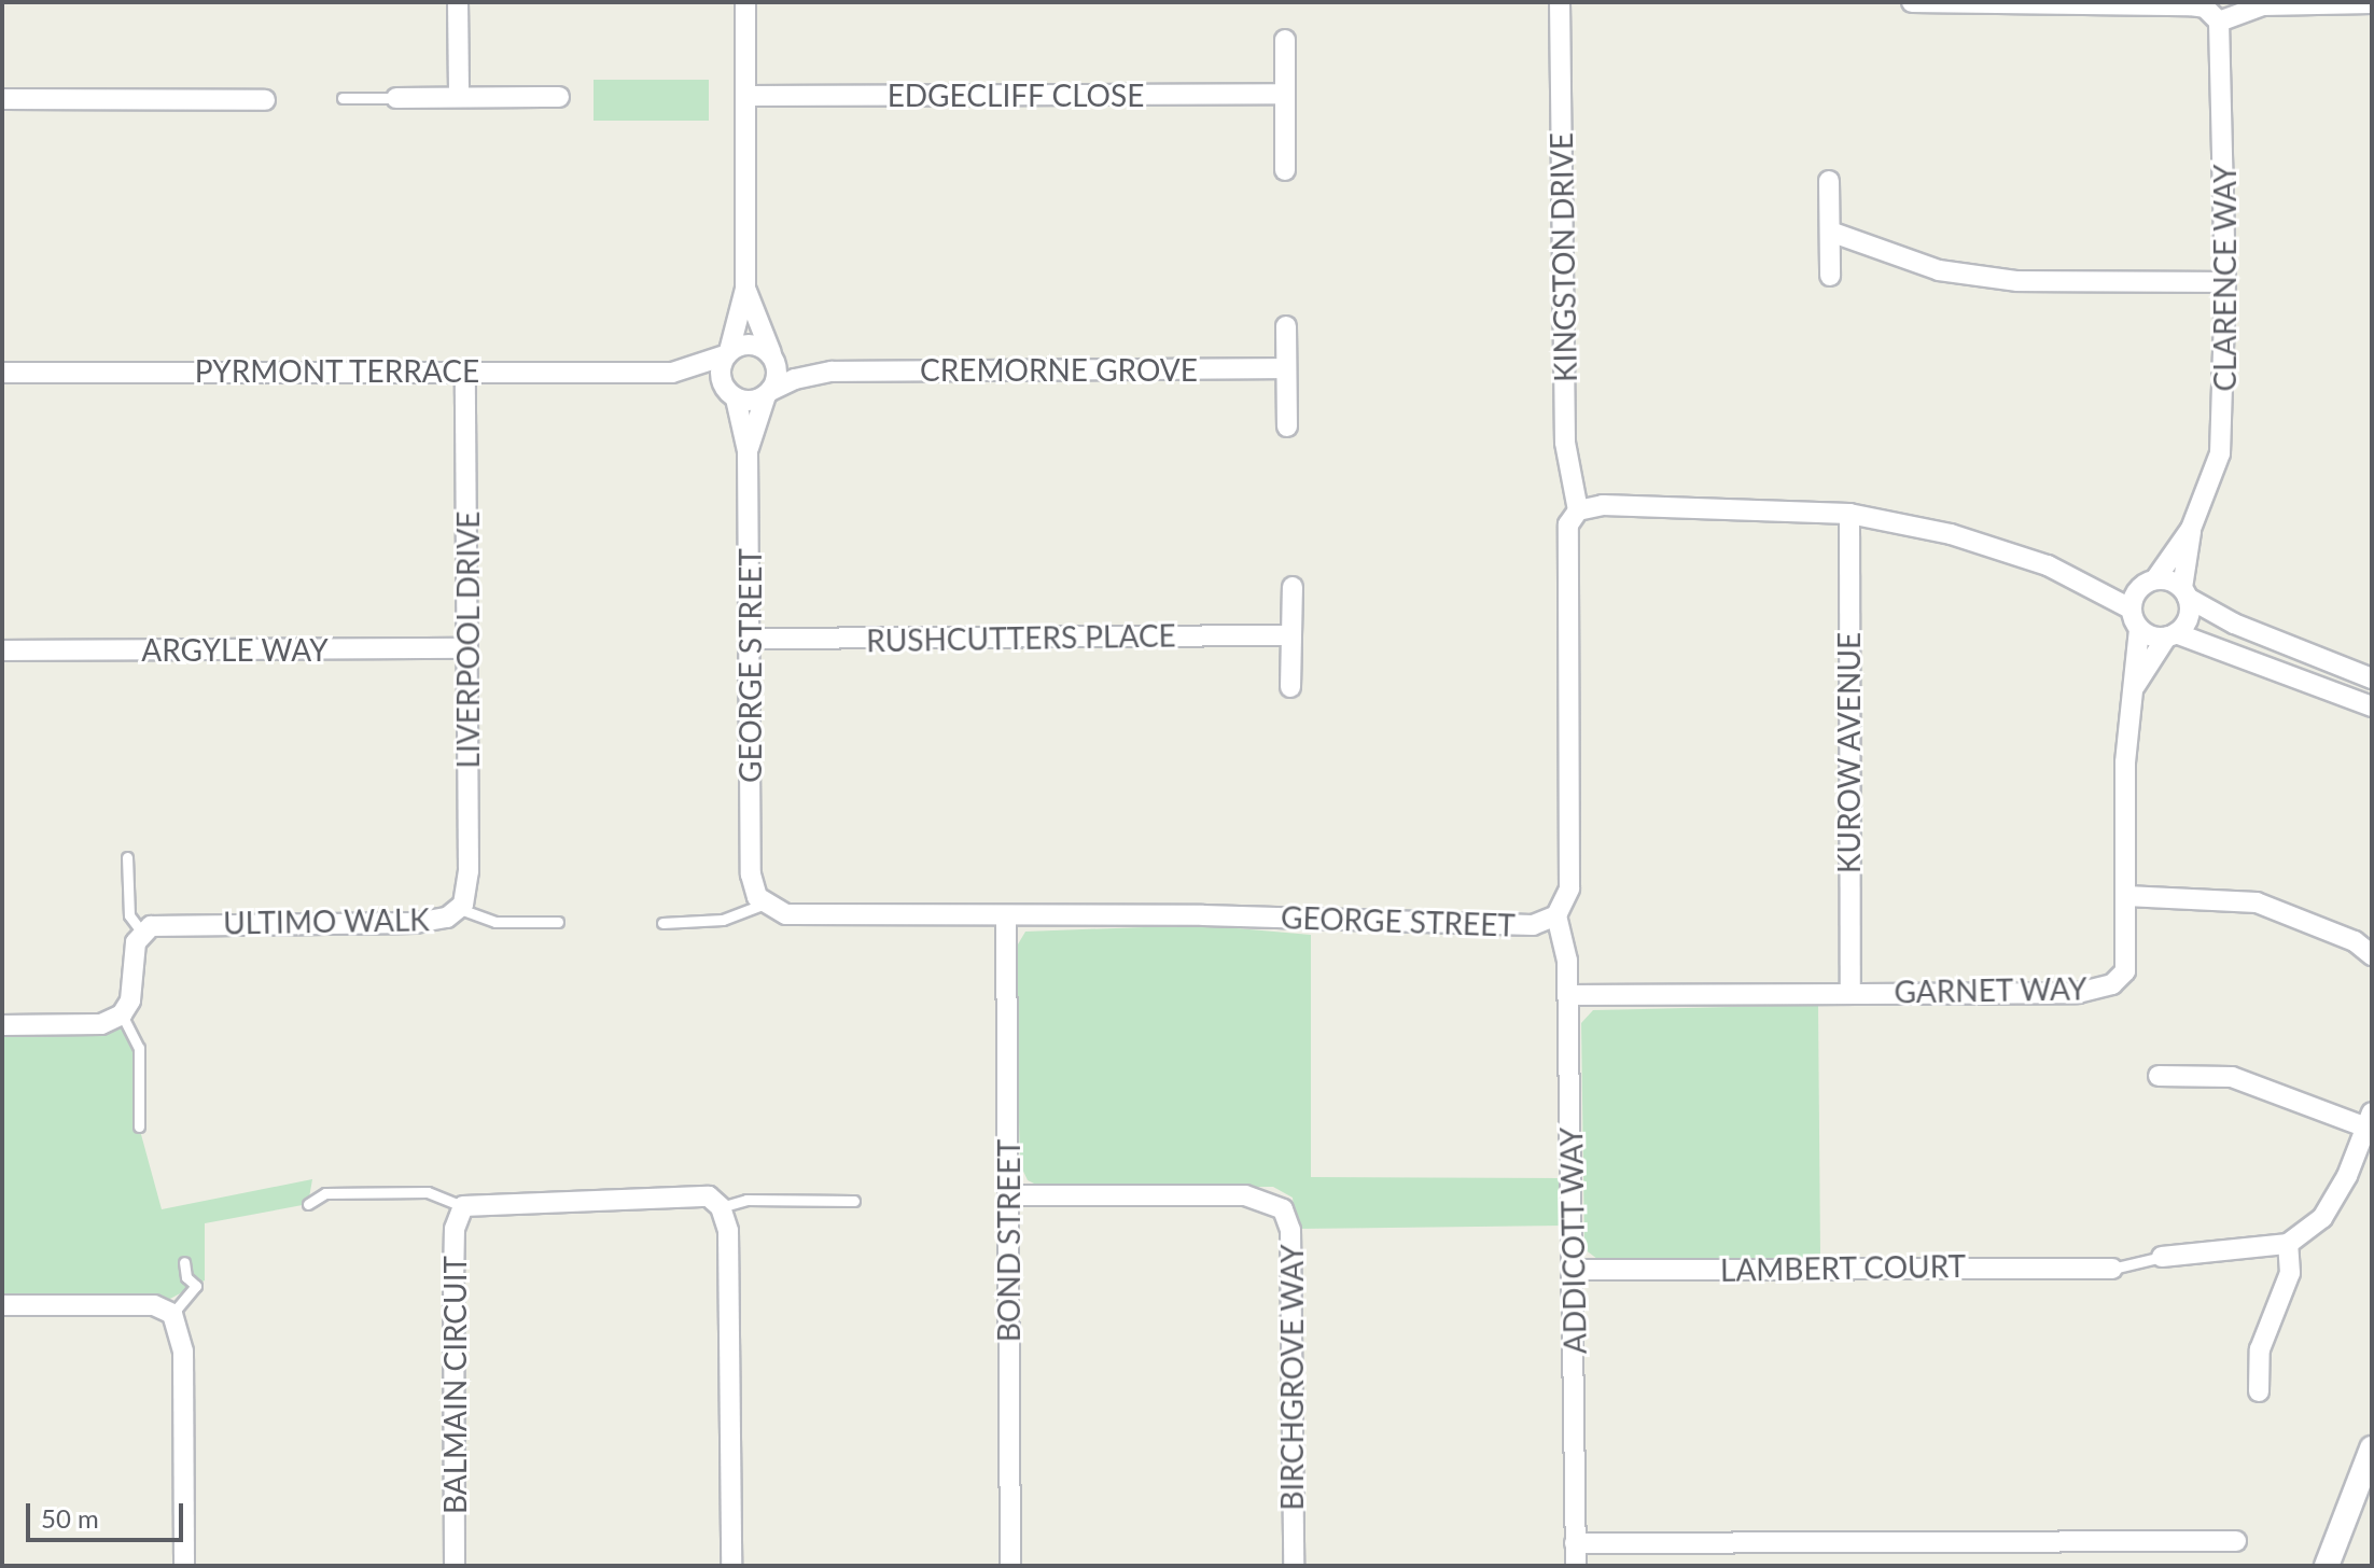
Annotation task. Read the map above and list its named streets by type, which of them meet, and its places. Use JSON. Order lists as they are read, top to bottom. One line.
{"streets":{"street":["EDGECLIFF CLOSE","KINGSTON DRIVE","CLARENCE WAY","CREMORNE GROVE","PYRMONT TERRACE","RUSHCUTTERS PLACE","LIVERPOOL DRIVE","ARGYLE WAY","GEORGE STREET","KUROW AVENUE","ULTIMO WALK","GARNET WAY","BOND STREET","ADDICOTT WAY","LAMBERT COURT","BIRCHGROVE WAY","BALMAIN CIRCUIT"]},"crossings":[["KINGSTON DRIVE","GEORGE STREET"],["CLARENCE WAY","GARNET WAY"],["CREMORNE GROVE","PYRMONT TERRACE"],["CREMORNE GROVE","GEORGE STREET"],["PYRMONT TERRACE","LIVERPOOL DRIVE"],["PYRMONT TERRACE","GEORGE STREET"],["RUSHCUTTERS PLACE","GEORGE STREET"],["LIVERPOOL DRIVE","ARGYLE WAY"],["LIVERPOOL DRIVE","ULTIMO WALK"],["GEORGE STREET","BOND STREET"],["GEORGE STREET","ADDICOTT WAY"],["KUROW AVENUE","GARNET WAY"],["GARNET WAY","ADDICOTT WAY"],["BOND STREET","BIRCHGROVE WAY"],["ADDICOTT WAY","LAMBERT COURT"]],"scale_bar":"50 m"}
